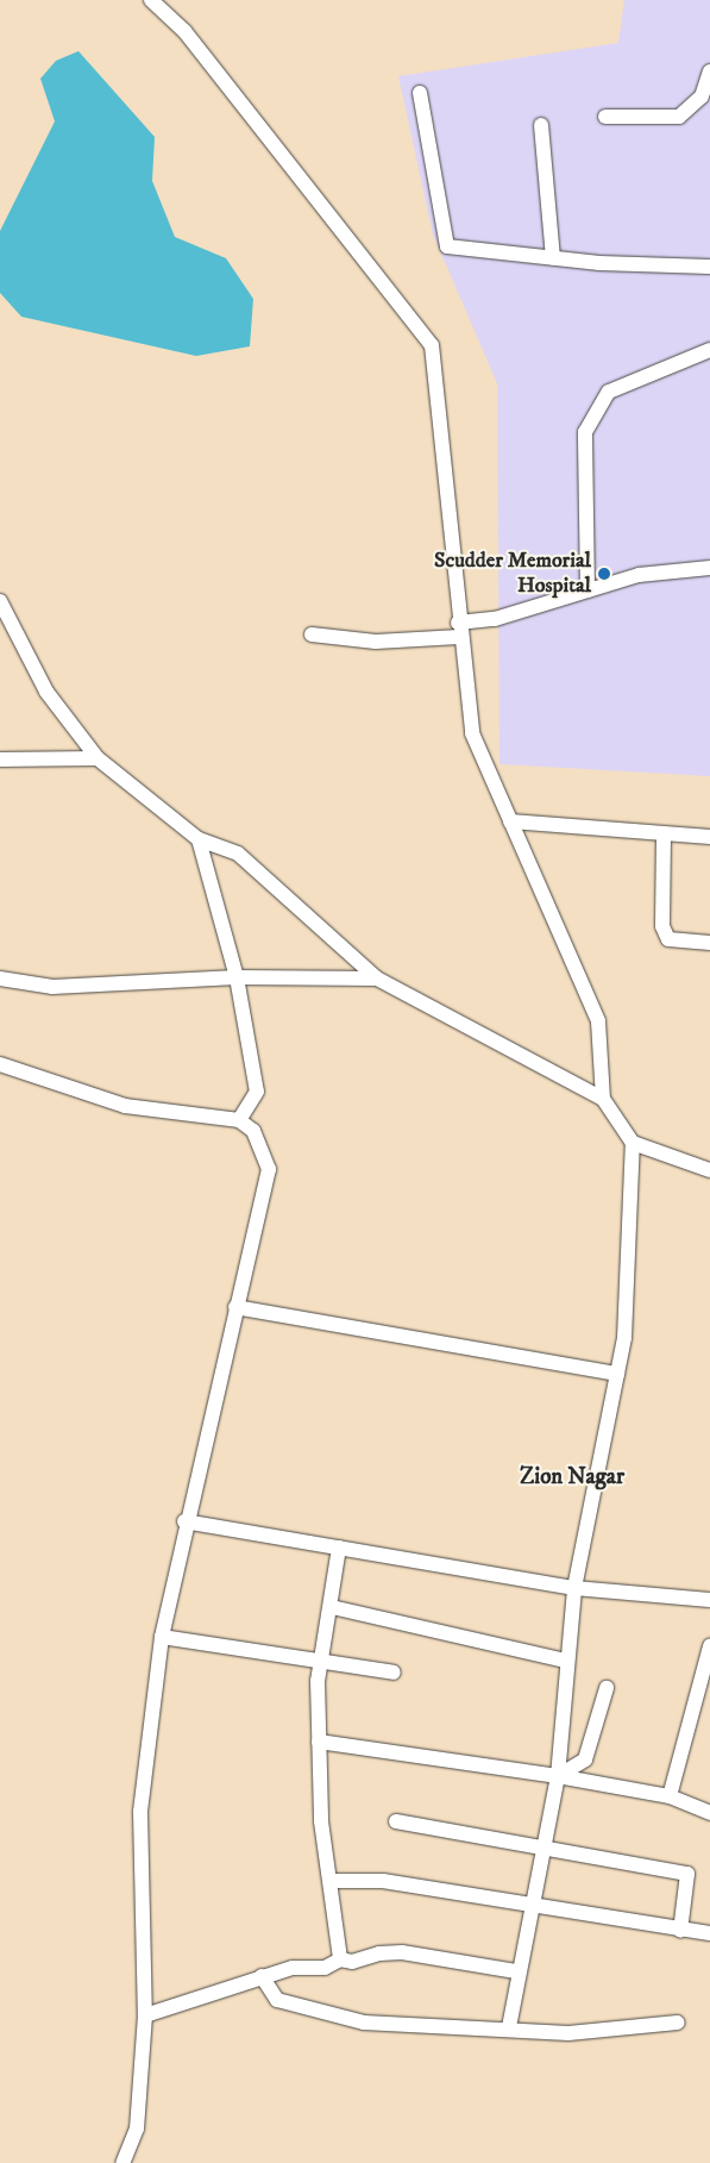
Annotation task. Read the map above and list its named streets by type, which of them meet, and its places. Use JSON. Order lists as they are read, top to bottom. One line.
{"districts":["Zion Nagar"],"places":["Scudder Memorial Hospital"]}
